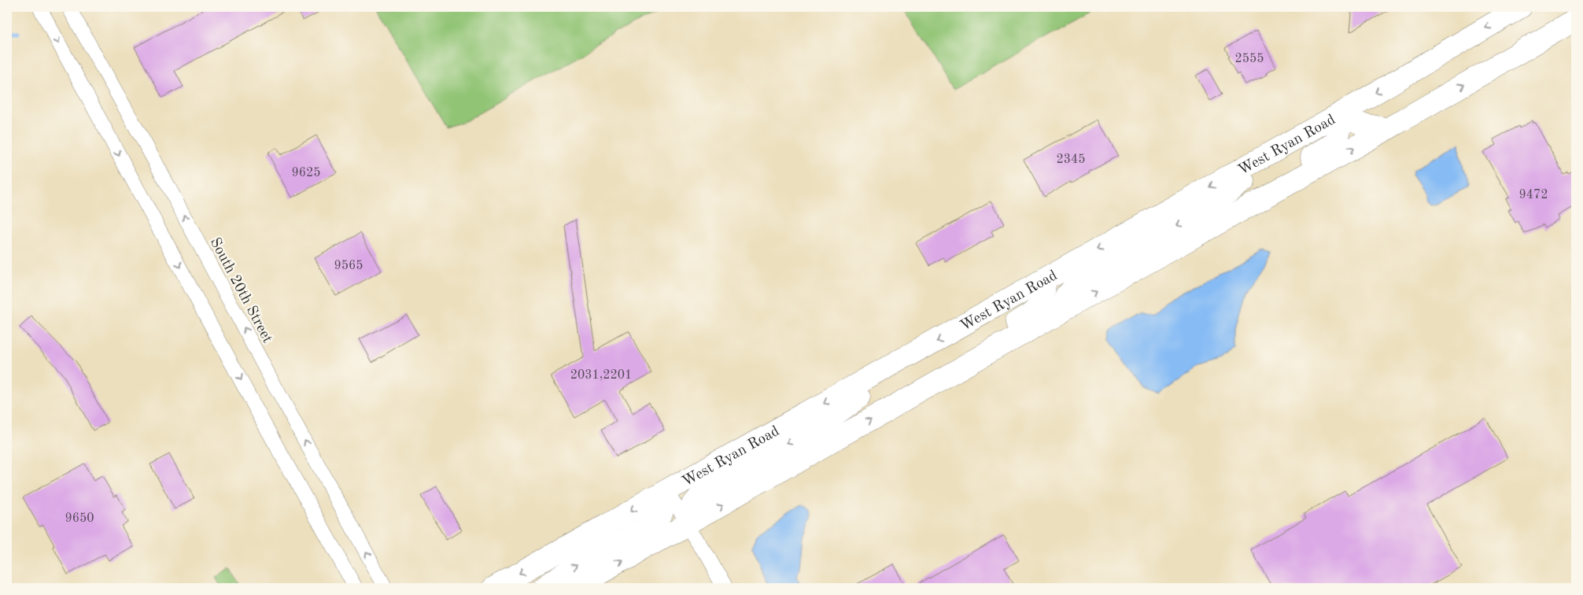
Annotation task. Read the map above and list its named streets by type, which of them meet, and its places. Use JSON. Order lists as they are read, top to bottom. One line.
{"streets":{"main road":["West Ryan Road"],"street":["South 20th Street"]},"house_numbers":["2555","2345","9625","9472","9565","2031,2201","9650"]}
